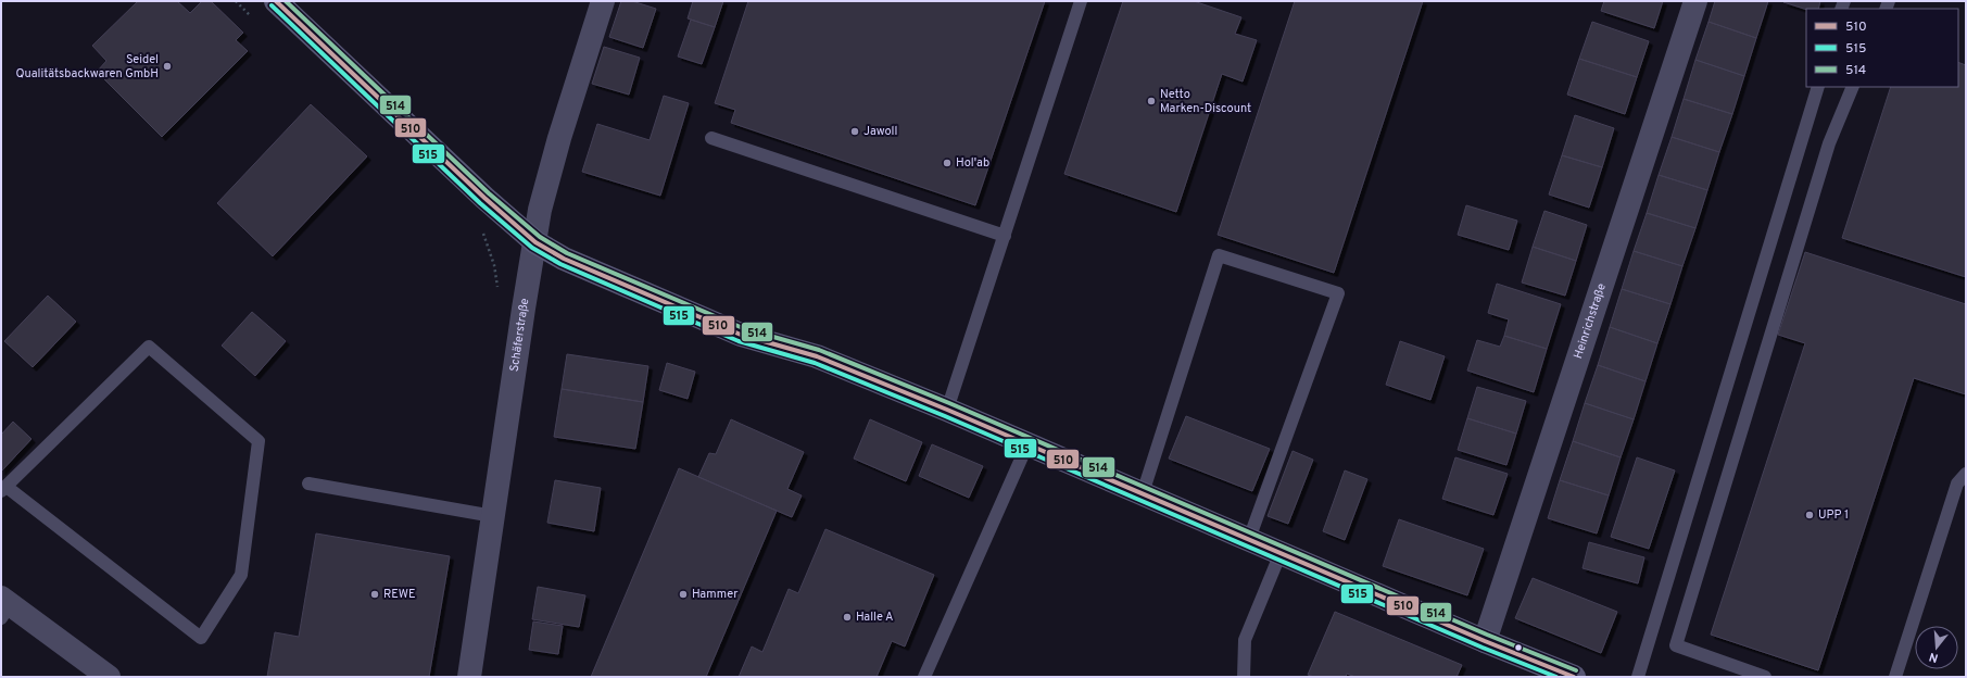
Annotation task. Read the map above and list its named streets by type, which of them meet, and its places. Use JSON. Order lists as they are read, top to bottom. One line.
{"streets":{"street":["Heinrichstraße","Schäferstraße"]},"places":["Seidel Qualitätsbackwaren GmbH","Netto Marken-Discount","Jawoll","Hol'ab","UPP 1","REWE","Hammer","Halle A"],"lines":["transit line 510","transit line 514","transit line 515"],"legend":["510","515","514"],"north":"bottom"}
